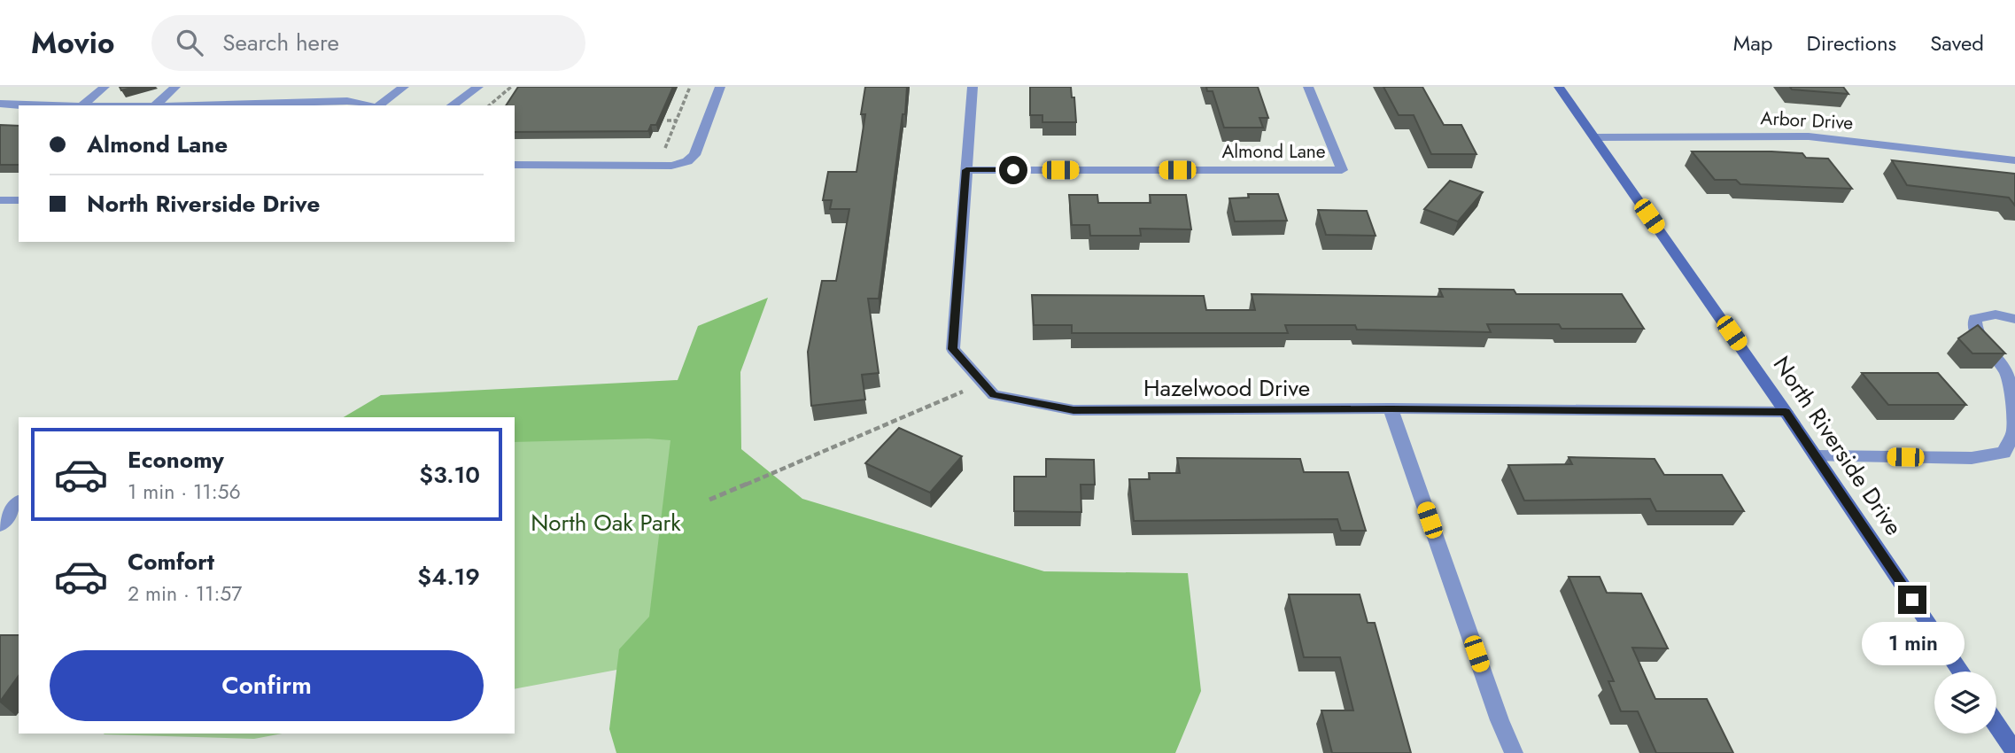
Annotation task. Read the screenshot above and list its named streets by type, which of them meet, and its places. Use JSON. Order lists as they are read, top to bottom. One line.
{"streets":{"street":["Arbor Drive","Almond Lane","Hazelwood Drive","North Riverside Drive"]},"crossings":[["Arbor Drive","North Riverside Drive"],["Almond Lane","Hazelwood Drive"],["Hazelwood Drive","North Riverside Drive"]],"parks":["North Oak Park"],"page":{"header":"Movio","search":"Search here","nav":["Map","Directions","Saved"],"banner":["Almond Lane","North Riverside Drive"],"list":[{"name":"Economy","note":"1 min · 11:56","value":"$3.10"},{"name":"Comfort","note":"2 min · 11:57","value":"$4.19"}],"bubble":"1 min","buttons":"Confirm"}}
